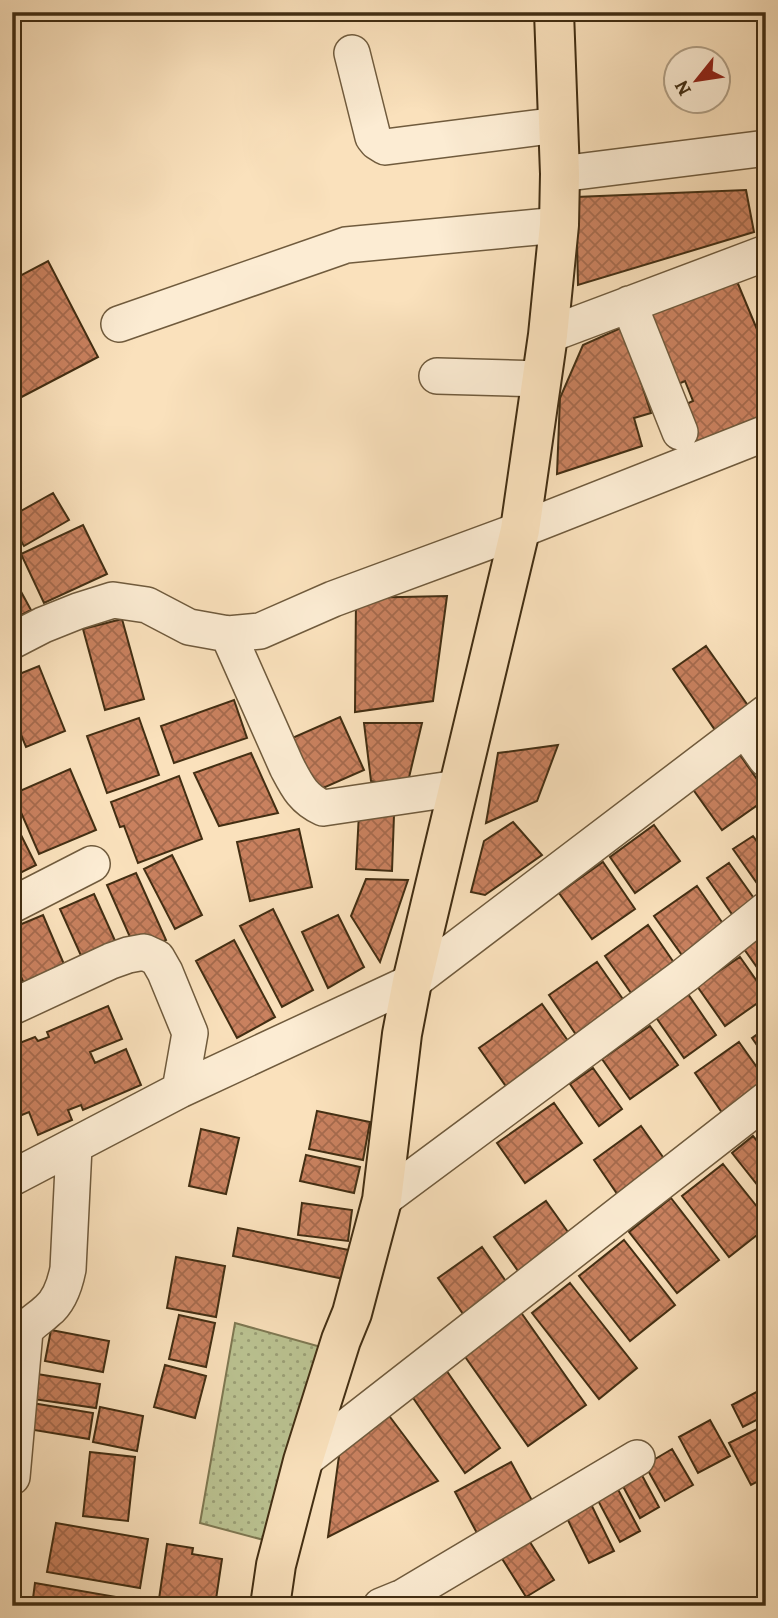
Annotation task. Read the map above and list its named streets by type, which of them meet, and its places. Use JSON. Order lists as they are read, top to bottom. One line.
{"north":"bottom left"}
